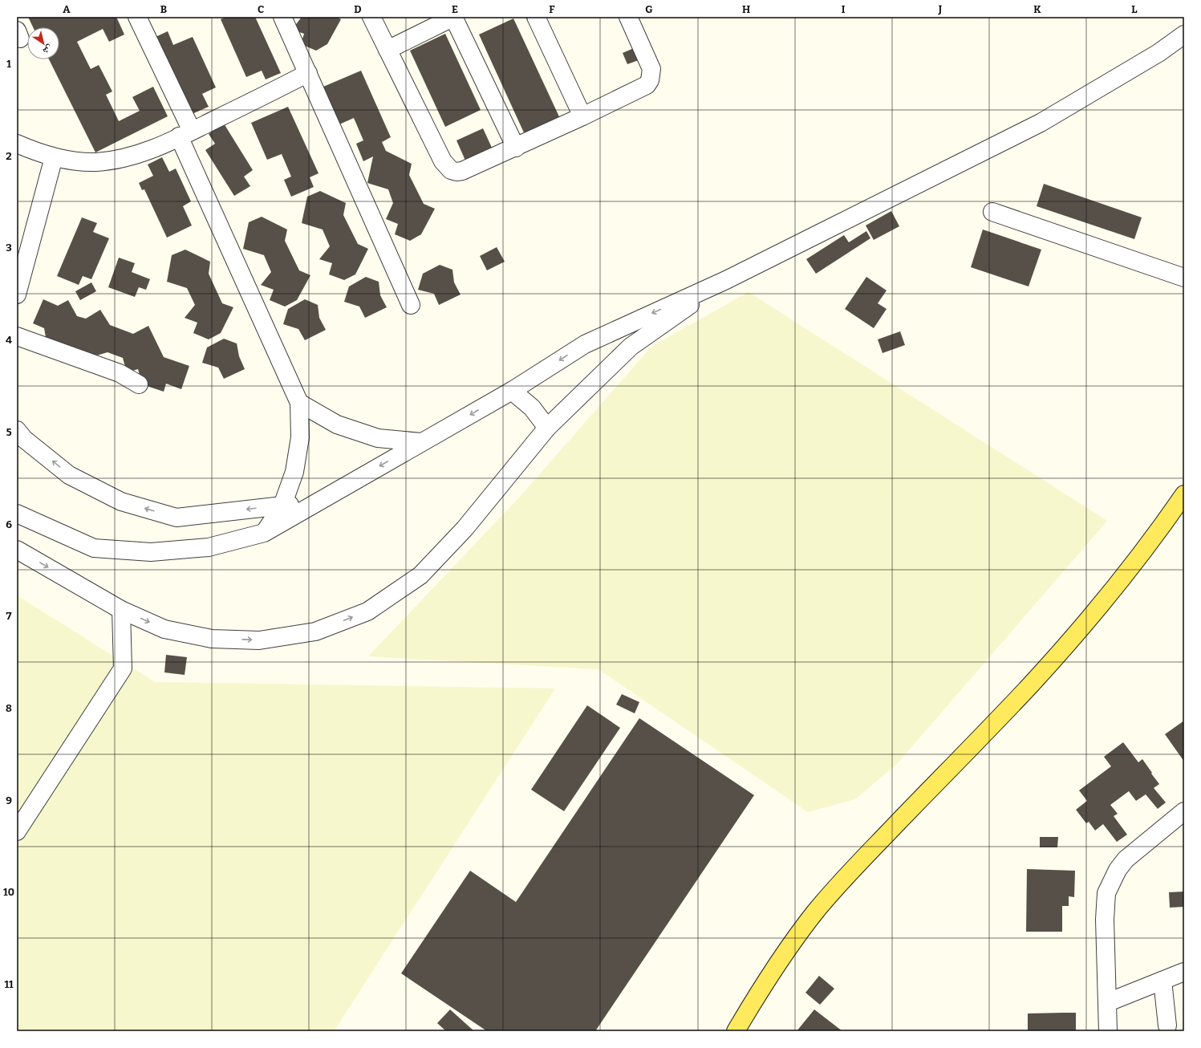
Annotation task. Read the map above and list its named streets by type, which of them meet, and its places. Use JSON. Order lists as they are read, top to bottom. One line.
{"north":"bottom right","grid":{"columns":["A","B","C","D","E","F","G","H","I","J","K","L"],"rows":["1","2","3","4","5","6","7","8","9","10","11"]}}
